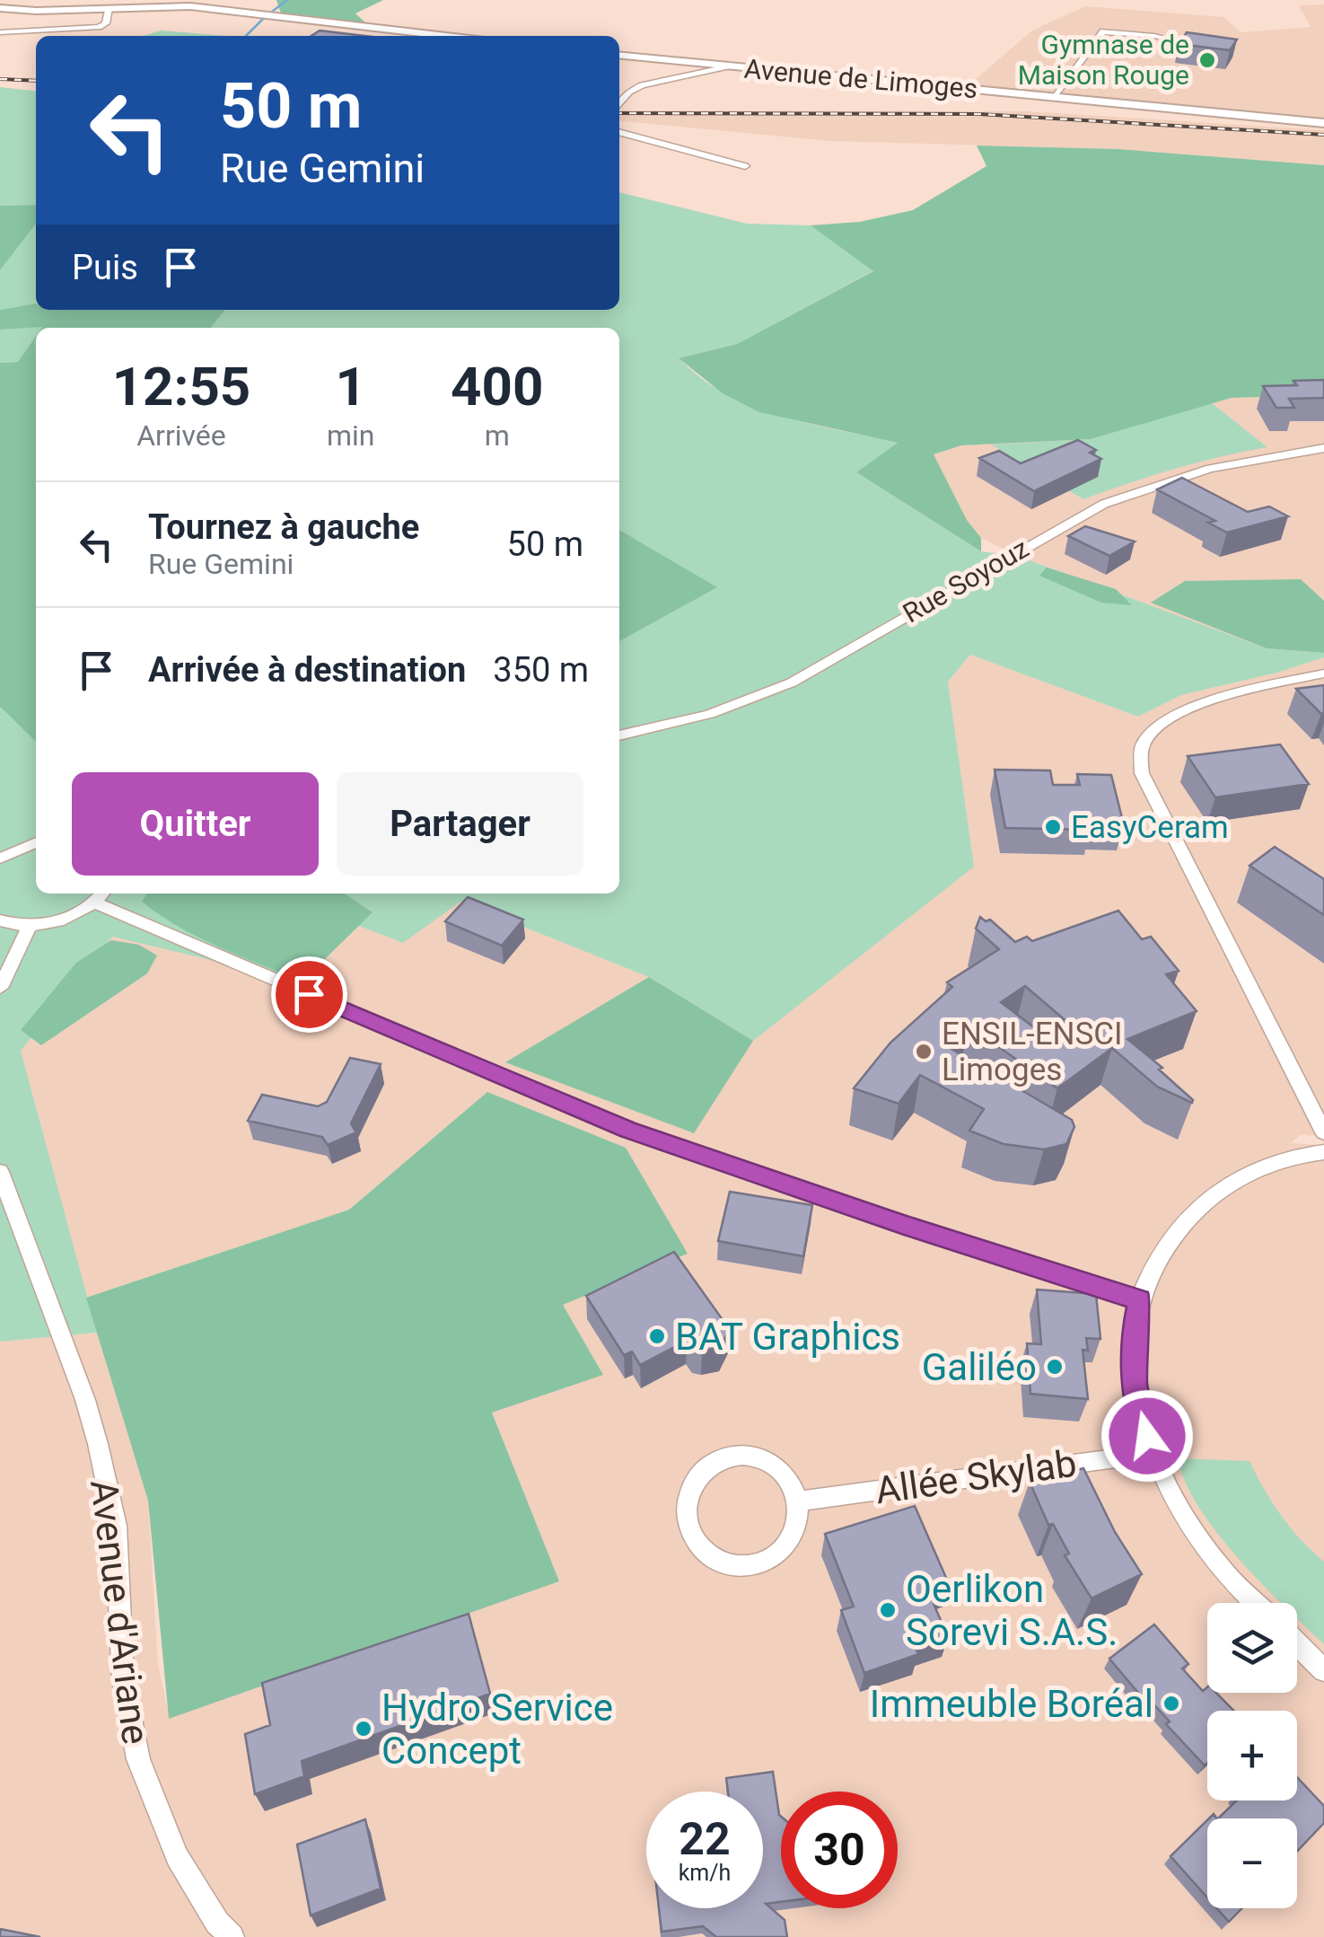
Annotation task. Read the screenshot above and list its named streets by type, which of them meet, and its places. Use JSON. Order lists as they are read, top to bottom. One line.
{"streets":{"main road":["Avenue de Limoges"],"street":["Rue Soyouz","Allée Skylab","Avenue d'Ariane"]},"places":["Gymnase de Maison Rouge","EasyCeram","ENSIL-ENSCI Limoges","BAT Graphics","Galiléo","Oerlikon Sorevi S.A.S.","Immeuble Boréal","Hydro Service Concept"],"page":{"turn":["50 m","Rue Gemini"],"then":"Puis","eta":["12:55","Arrivée","1","min","400","m"],"list":[{"name":"Tournez à gauche","note":"Rue Gemini","value":"50 m"},{"name":"Arrivée à destination","value":"350 m"}],"buttons":["Quitter","Partager"],"map_buttons":["+","−"],"speed":"22 km/h","limit":"30"}}
